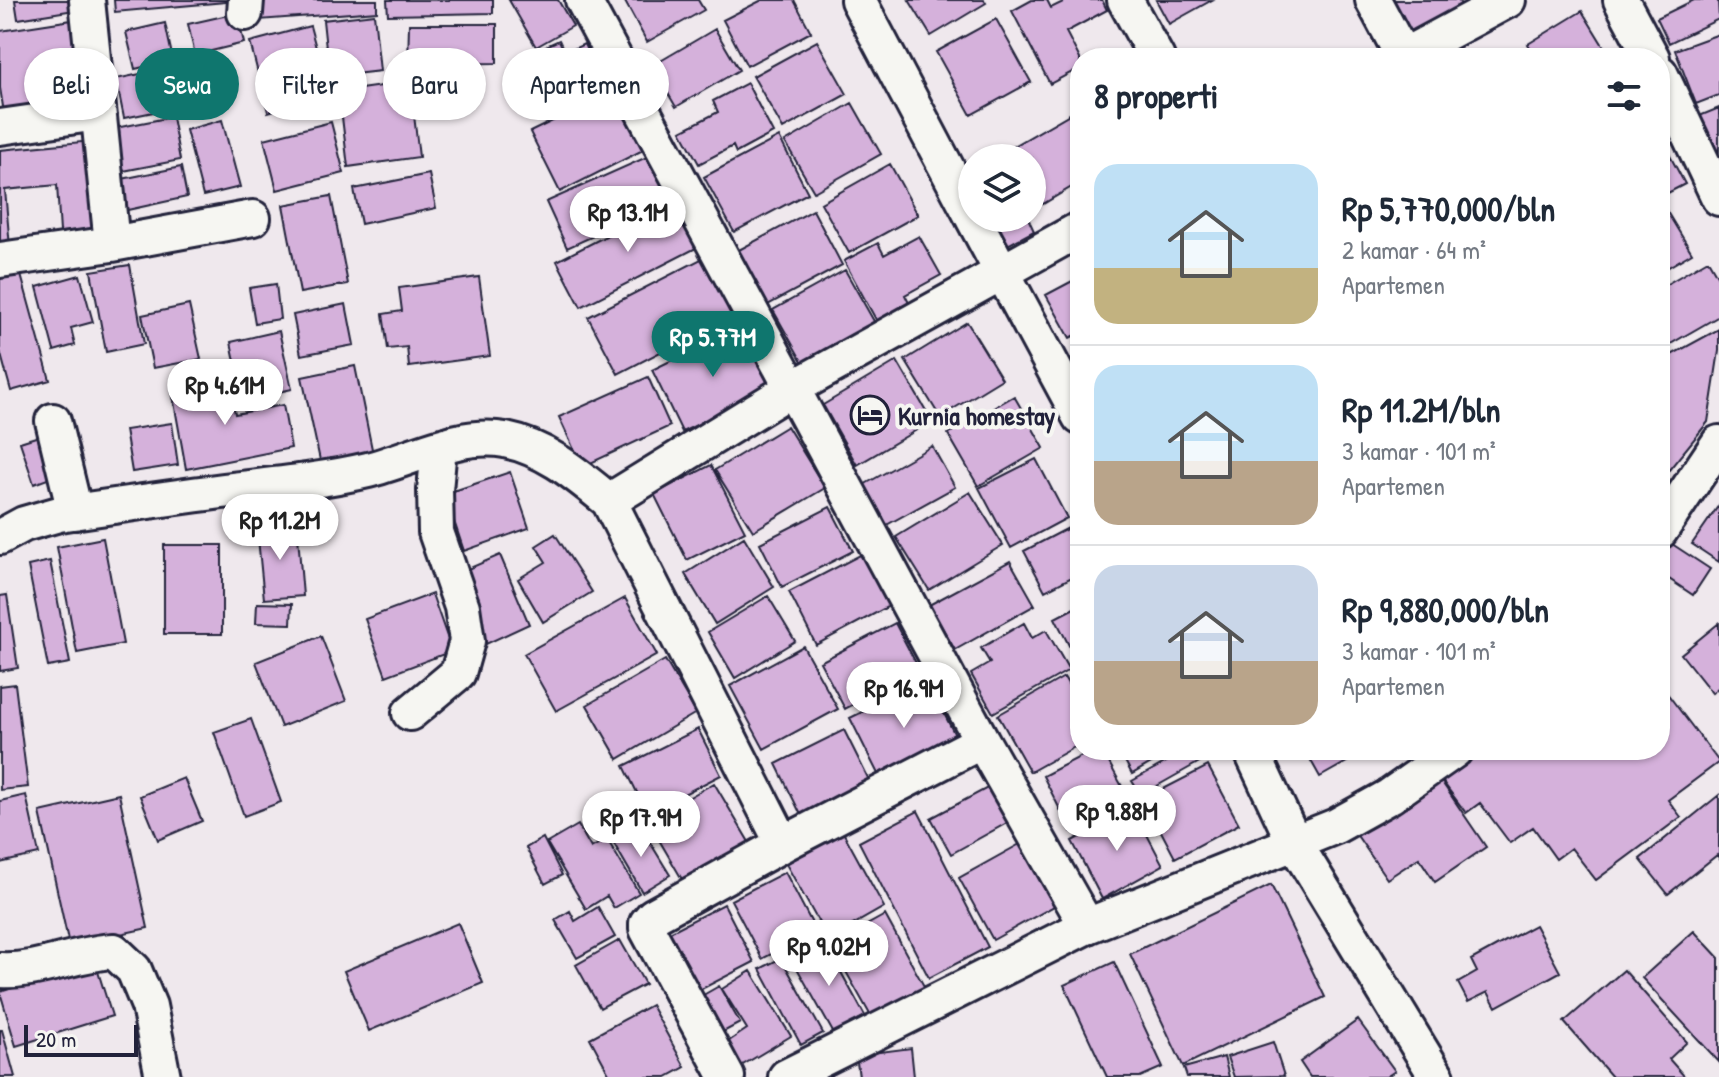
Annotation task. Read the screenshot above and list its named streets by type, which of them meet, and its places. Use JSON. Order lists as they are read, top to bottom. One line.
{"places":{"hotel":["Kurnia homestay"]},"scale_bar":"20 m","page":{"chip":["Beli","Sewa","Filter","Baru","Apartemen"],"heading":"8 properti","list":[{"name":"Rp 5,770,000/bln","note":"2 kamar · 64 m² · Apartemen"},{"name":"Rp 11.2M/bln","note":"3 kamar · 101 m² · Apartemen"},{"name":"Rp 9,880,000/bln","note":"3 kamar · 101 m² · Apartemen"}],"price":["Rp 13.1M","Rp 5.77M","Rp 4.61M","Rp 11.2M","Rp 16.9M","Rp 9.88M","Rp 17.9M","Rp 9.02M"],"scale":"20 m"}}
